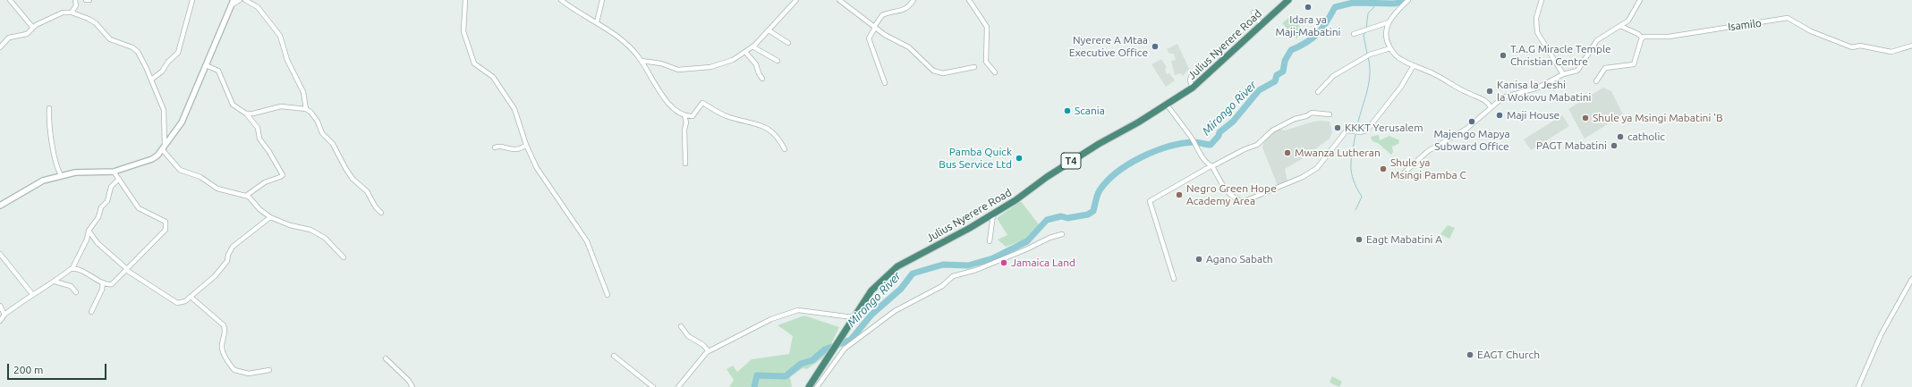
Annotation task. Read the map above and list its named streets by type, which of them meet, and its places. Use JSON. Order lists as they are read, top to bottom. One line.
{"streets":{"highway":["Julius Nyerere Road","T4"],"street":["Isamilo"]},"water":["Mirongo River"],"places":["Idara ya Maji-Mabatini","Nyerere A Mtaa Executive Office","T.A.G Miracle Temple Christian Centre","Kanisa la Jeshi la Wokovu Mabatini","Scania","Maji House","Shule ya Msingi Mabatini 'B","Majengo Mapya Subward Office","KKKT Yerusalem","catholic","PAGT Mabatini","Mwanza Lutheran","Pamba Quick Bus Service Ltd","Shule ya Msingi Pamba C","Negro Green Hope Academy Area","Eagt Mabatini A","Agano Sabath","Jamaica Land","EAGT Church"],"scale_bar":"200 m"}
